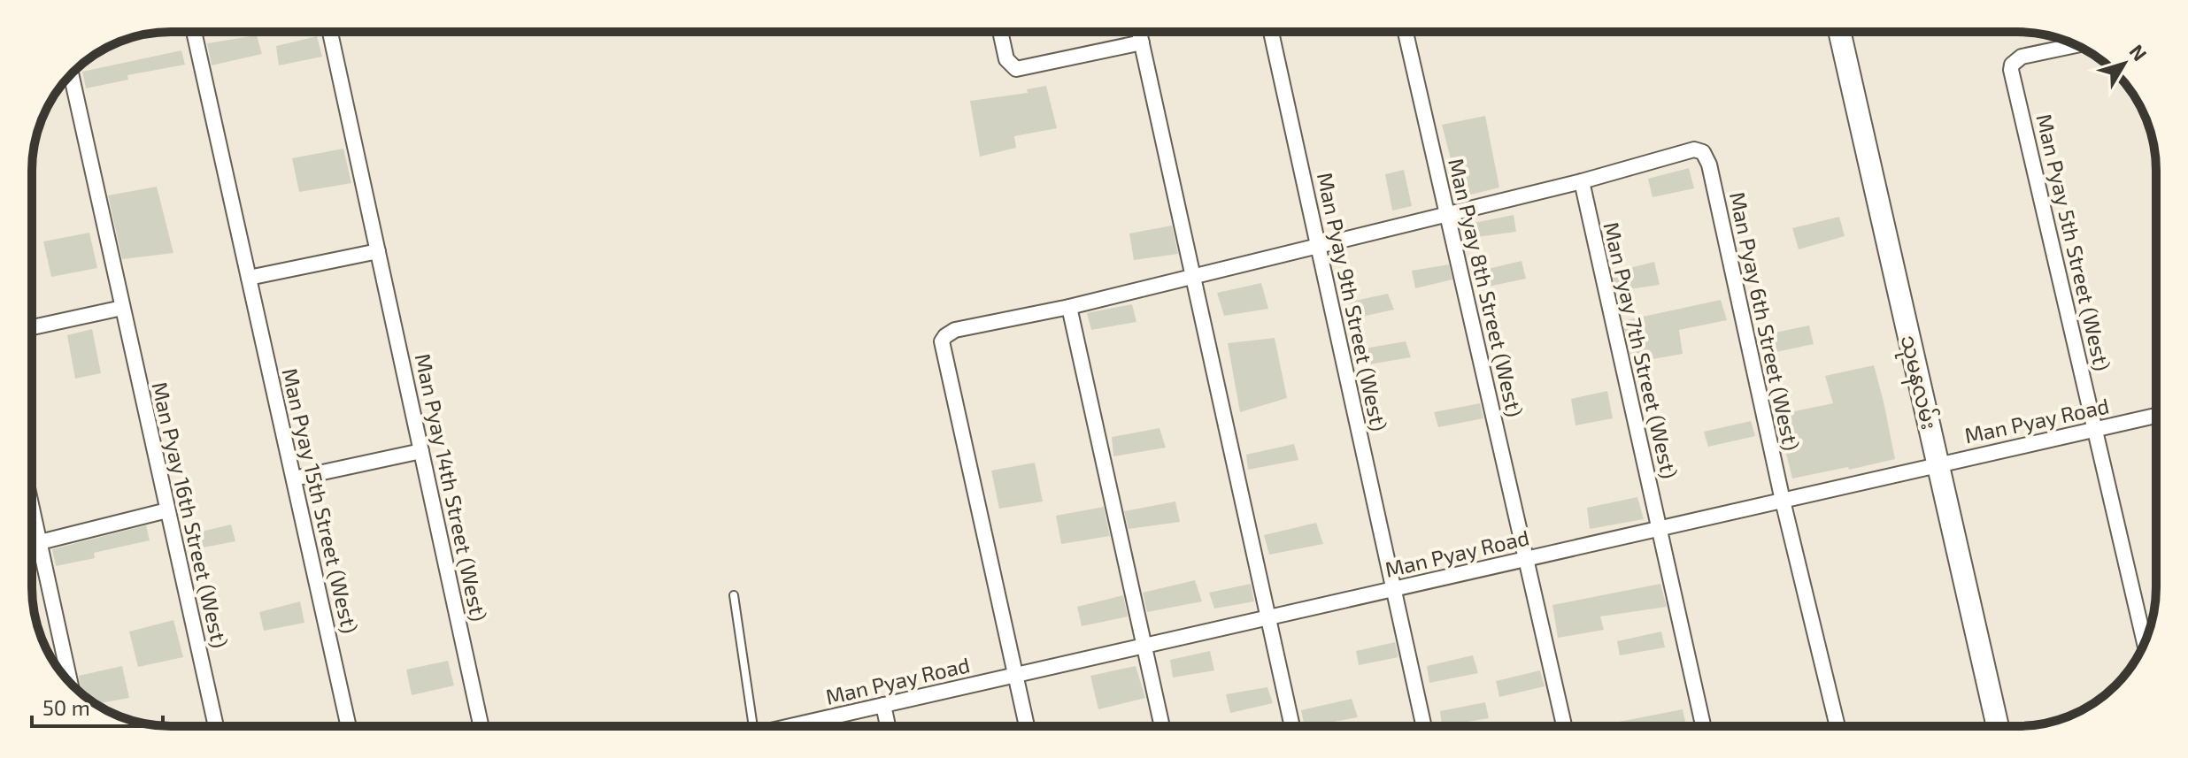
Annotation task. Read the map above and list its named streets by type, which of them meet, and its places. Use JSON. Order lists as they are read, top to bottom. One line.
{"streets":{"street":["Man Pyay 5th Street (West)","Man Pyay 8th Street (West)","Man Pyay 9th Street (West)","Man Pyay 6th Street (West)","Man Pyay 7th Street (West)","သုမနလမ်း","Man Pyay Road","Man Pyay 14th Street (West)","Man Pyay 15th Street (West)","Man Pyay 16th Street (West)"]},"crossings":[["Man Pyay 5th Street (West)","Man Pyay Road"],["Man Pyay 8th Street (West)","Man Pyay Road"],["Man Pyay 9th Street (West)","Man Pyay Road"],["Man Pyay 6th Street (West)","Man Pyay 7th Street (West)"],["Man Pyay 6th Street (West)","Man Pyay Road"],["Man Pyay 7th Street (West)","Man Pyay Road"],["သုမနလမ်း","Man Pyay Road"]],"scale_bar":"50 m","north":"top right"}
